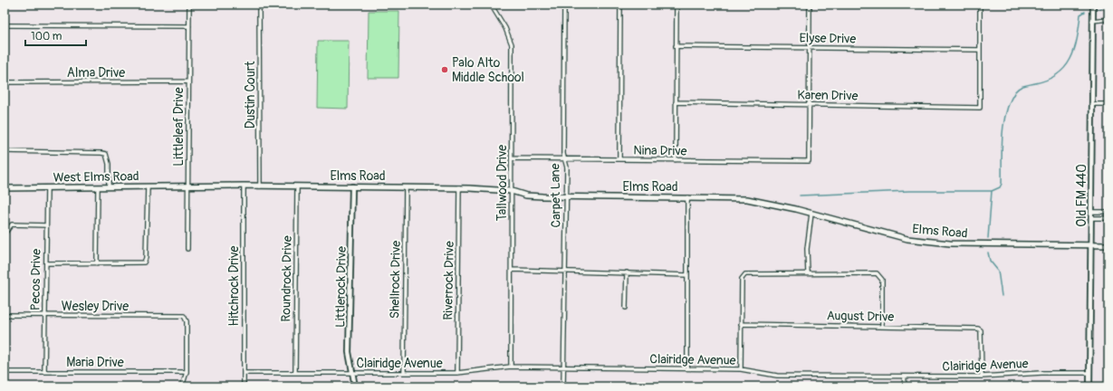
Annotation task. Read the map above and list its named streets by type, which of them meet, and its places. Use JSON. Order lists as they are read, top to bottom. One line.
{"streets":{"main road":["Elms Road","West Elms Road"],"street":["Elyse Drive","Alma Drive","Dustin Court","Karen Drive","Littleleaf Drive","Nina Drive","Tallwood Drive","Carpet Lane","Old FM 440","Roundrock Drive","Pecos Drive","Shellrock Drive","Riverrock Drive","Hitchrock Drive","Littlerock Drive","Wesley Drive","August Drive","Clairidge Avenue","Maria Drive"]},"crossings":[["Elyse Drive","Karen Drive"],["Alma Drive","Littleleaf Drive"],["Dustin Court","Elms Road"],["Karen Drive","Nina Drive"],["Littleleaf Drive","Elms Road"],["Littleleaf Drive","West Elms Road"],["Nina Drive","Tallwood Drive"],["Nina Drive","Carpet Lane"],["Elms Road","West Elms Road"],["Elms Road","Tallwood Drive"],["Elms Road","Carpet Lane"],["Elms Road","Old FM 440"],["Elms Road","Roundrock Drive"],["Elms Road","Shellrock Drive"],["Elms Road","Riverrock Drive"],["Elms Road","Hitchrock Drive"],["Elms Road","Littlerock Drive"],["West Elms Road","Pecos Drive"],["Tallwood Drive","Clairidge Avenue"],["Carpet Lane","Clairidge Avenue"],["Old FM 440","Clairidge Avenue"],["Roundrock Drive","Clairidge Avenue"],["Pecos Drive","Wesley Drive"],["Pecos Drive","Maria Drive"],["Shellrock Drive","Clairidge Avenue"],["Riverrock Drive","Clairidge Avenue"],["Hitchrock Drive","Clairidge Avenue"],["Littlerock Drive","Clairidge Avenue"],["Wesley Drive","Maria Drive"],["August Drive","Clairidge Avenue"]],"places":["Palo Alto Middle School"],"scale_bar":"100 m"}
